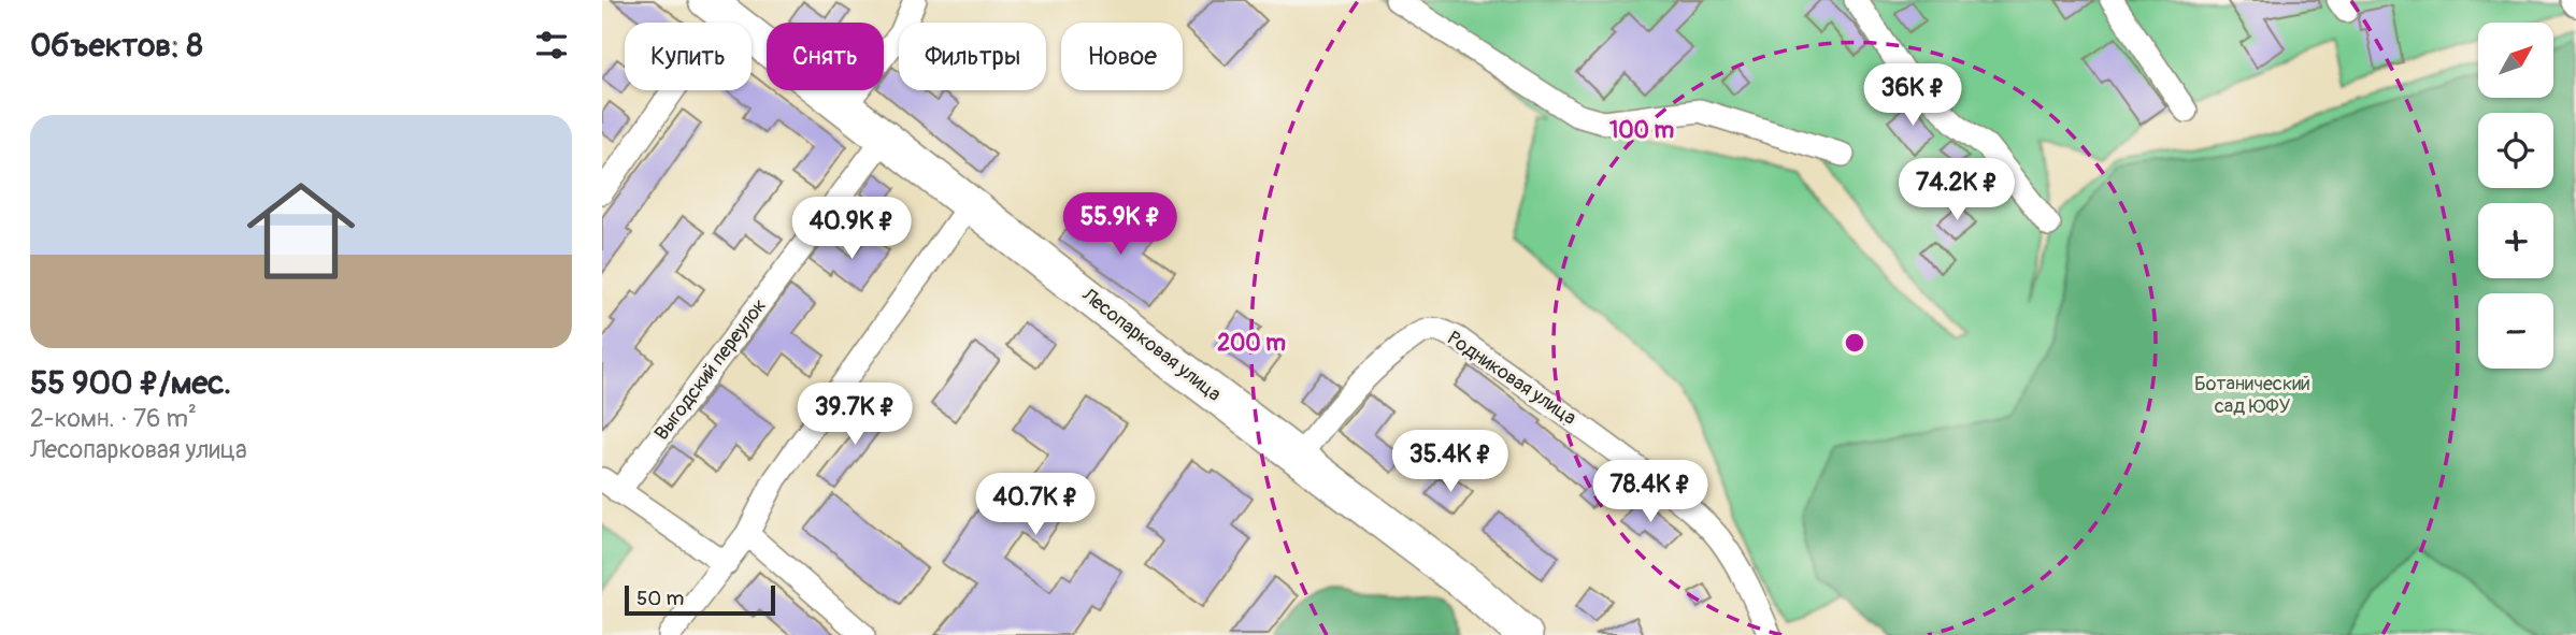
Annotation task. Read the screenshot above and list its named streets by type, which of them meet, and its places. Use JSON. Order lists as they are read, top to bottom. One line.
{"streets":{"main road":["Лесопарковая улица"],"street":["Выгодский переулок","Родниковая улица"]},"crossings":[["Лесопарковая улица","Выгодский переулок"],["Лесопарковая улица","Родниковая улица"]],"parks":["Ботанический сад ЮФУ"],"scale_bar":"50 m","north":"top right","page":{"heading":"Объектов: 8","map_buttons":["+","−"],"chip":["Купить","Снять","Фильтры","Новое"],"price":["36K ₽","74.2K ₽","55.9K ₽","40.9K ₽","39.7K ₽","35.4K ₽","78.4K ₽","40.7K ₽"],"list":[{"name":"55 900 ₽/мес.","note":"2-комн. · 76 m² · Лесопарковая улица"}],"scale":"50 m"},"rings":["100 m","200 m"]}
